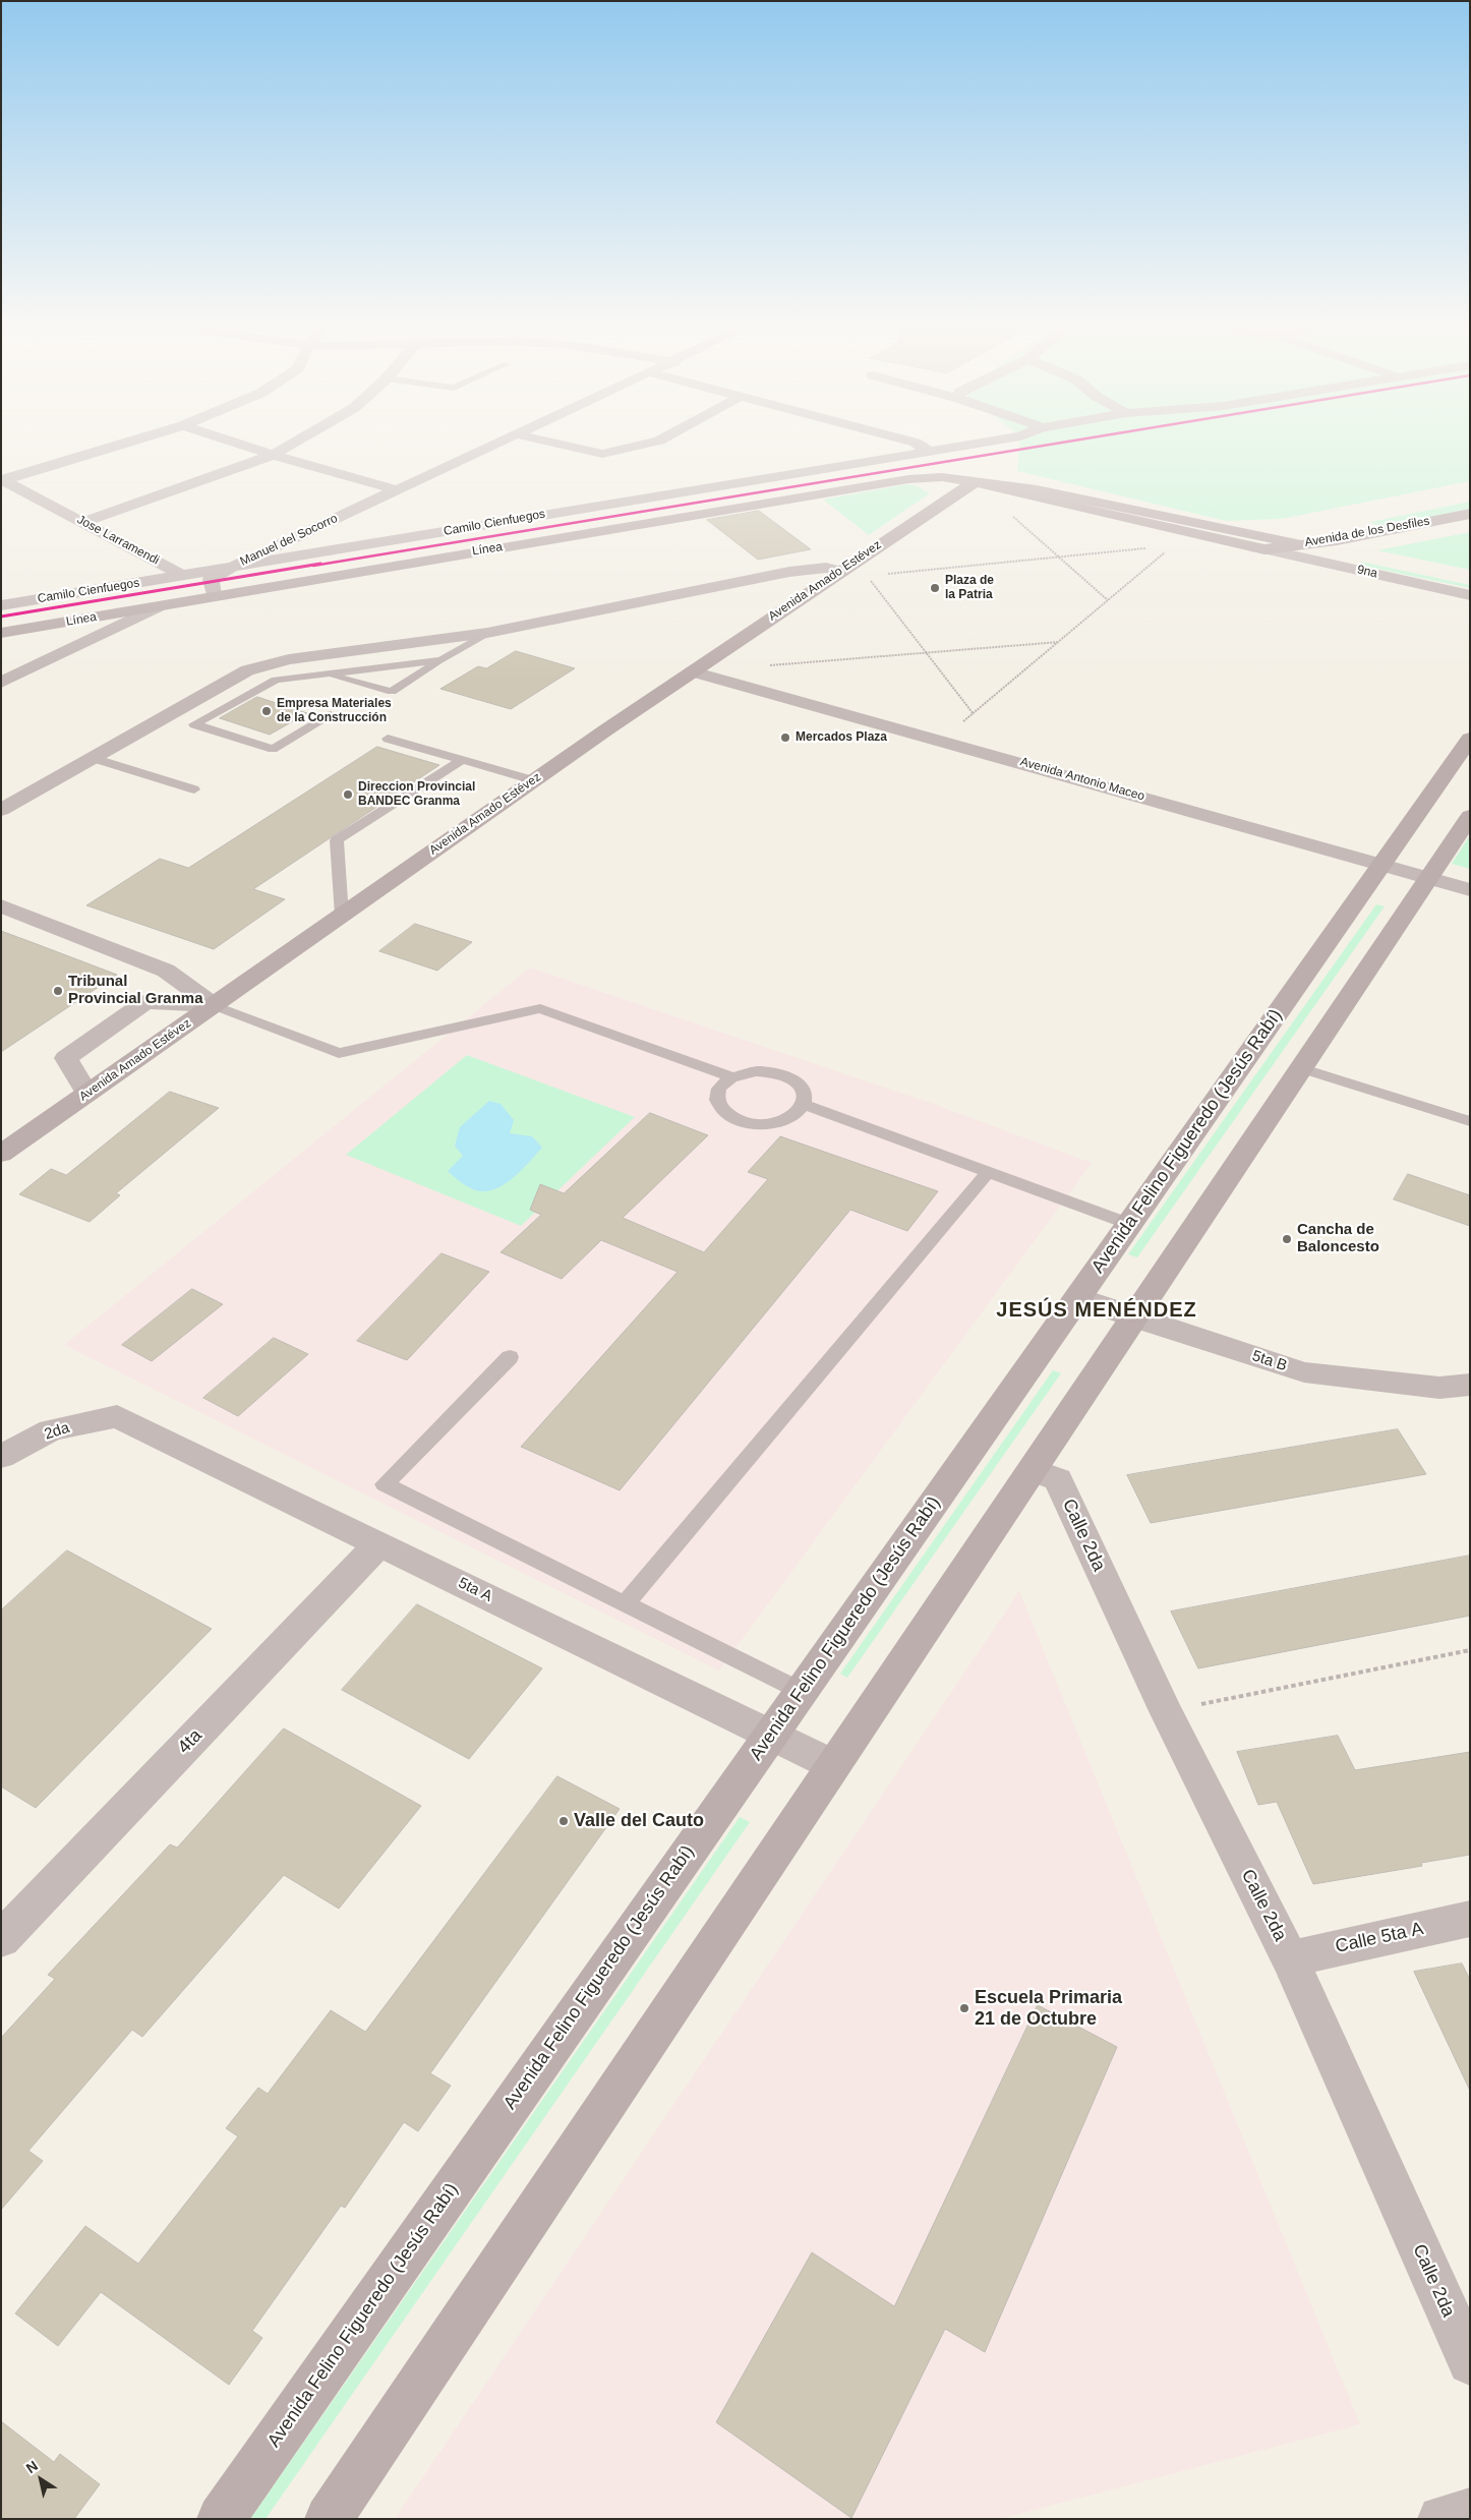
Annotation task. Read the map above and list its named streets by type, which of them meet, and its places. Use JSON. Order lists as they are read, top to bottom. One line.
{"streets":{"main road":["Avenida de los Desfiles","Línea","Avenida Amado Estévez","Avenida Felino Figueredo (Jesús Rabí)"],"street":["Camilo Cienfuegos","Jose Larramendi","Manuel del Socorro","9na","Avenida Antonio Maceo","5ta B","2da","Calle 2da","5ta A","4ta","Calle 5ta A"]},"crossings":[["Camilo Cienfuegos","Jose Larramendi"],["Camilo Cienfuegos","Manuel del Socorro"],["Avenida de los Desfiles","Línea"],["Avenida de los Desfiles","9na"],["Jose Larramendi","Manuel del Socorro"],["Línea","Avenida Amado Estévez"],["Avenida Amado Estévez","Avenida Antonio Maceo"],["Avenida Antonio Maceo","Avenida Felino Figueredo (Jesús Rabí)"],["Avenida Felino Figueredo (Jesús Rabí)","5ta B"],["Avenida Felino Figueredo (Jesús Rabí)","5ta A"],["2da","5ta A"],["Calle 2da","Calle 5ta A"],["5ta A","4ta"]],"districts":["JESÚS MENÉNDEZ"],"places":["Plaza de la Patria","Empresa Materiales de la Construcción","Mercados Plaza","Direccion Provincial BANDEC Granma","Tribunal Provincial Granma","Cancha de Baloncesto","Valle del Cauto","Escuela Primaria 21 de Octubre"],"north":"top left"}
